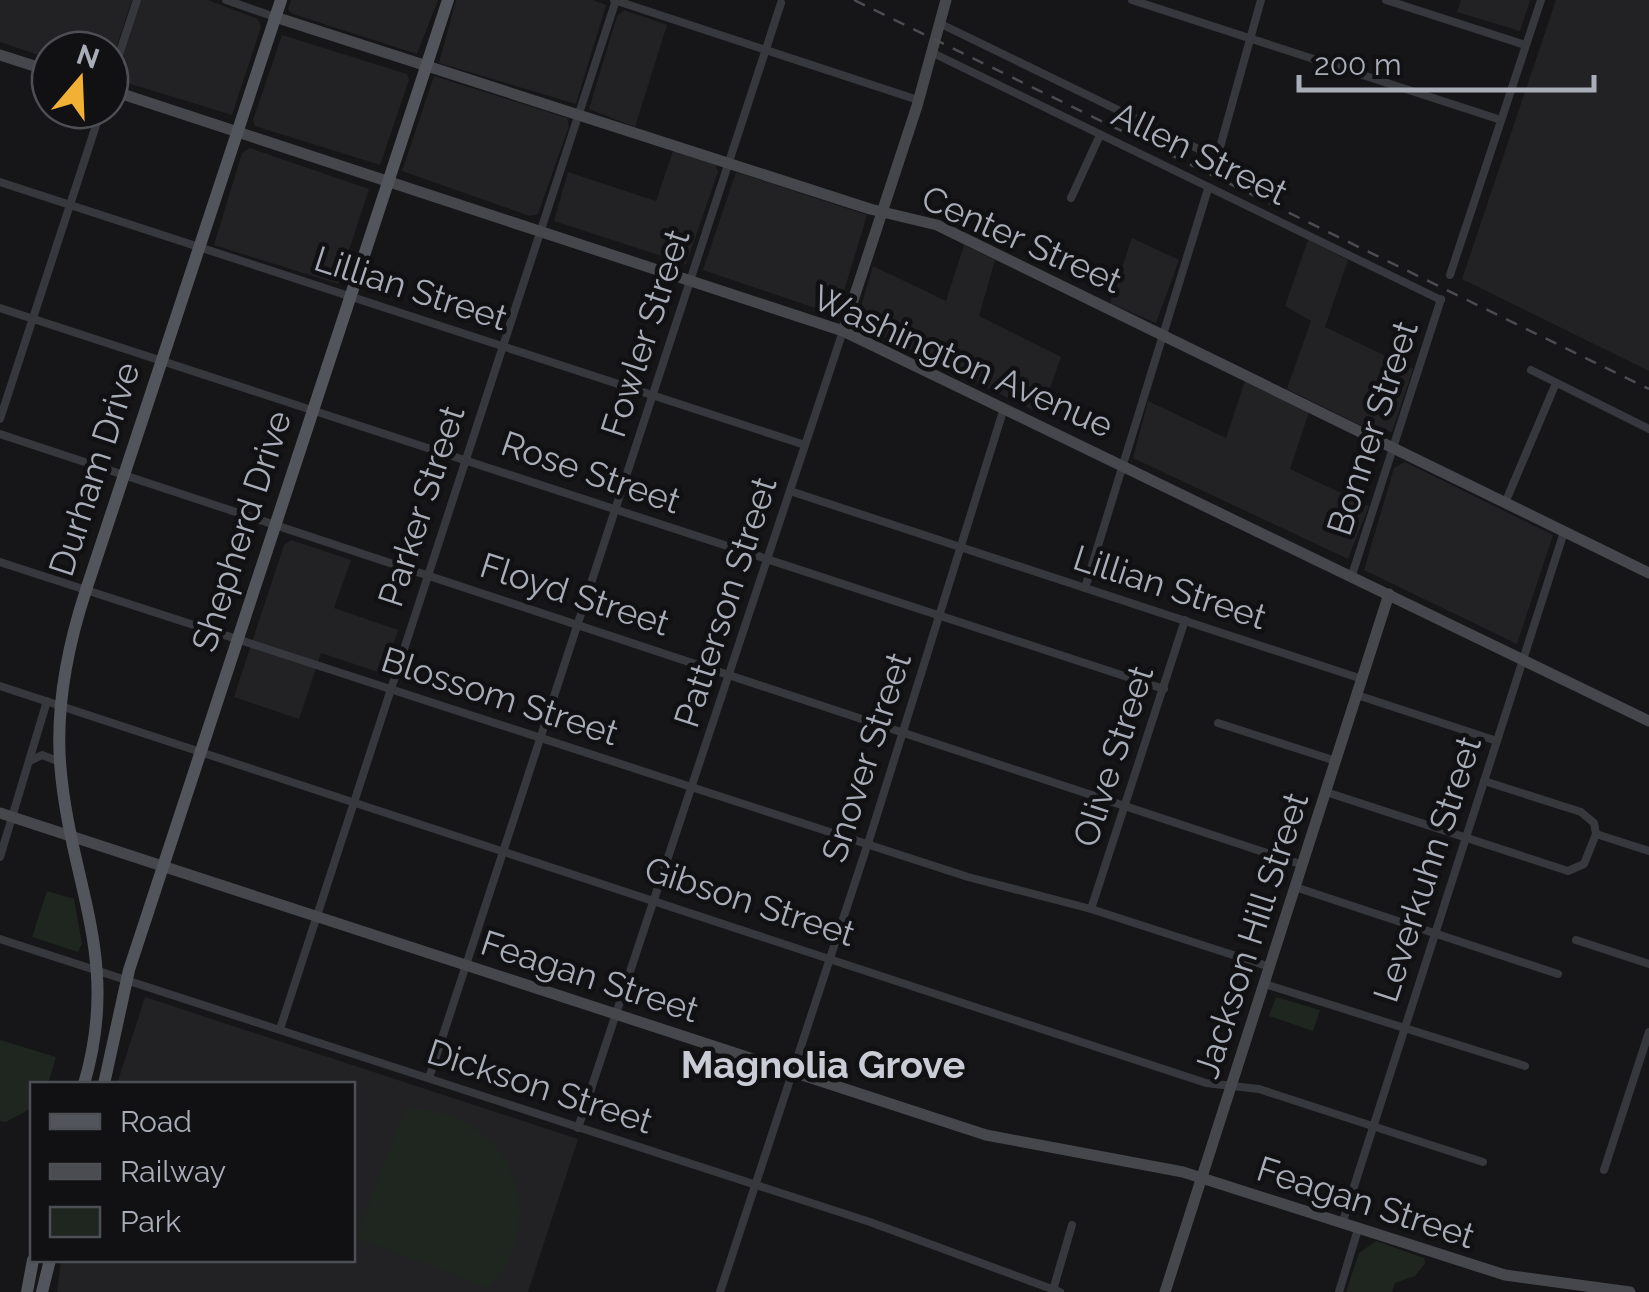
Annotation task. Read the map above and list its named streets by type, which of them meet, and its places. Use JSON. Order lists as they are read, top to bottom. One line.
{"streets":{"main road":["Durham Drive","Shepherd Drive"],"street":["Allen Street","Center Street","Lillian Street","Fowler Street","Washington Avenue","Bonner Street","Rose Street","Parker Street","Floyd Street","Patterson Street","Blossom Street","Olive Street","Snover Street","Leverkuhn Street","Gibson Street","Jackson Hill Street","Feagan Street","Dickson Street"]},"crossings":[["Allen Street","Bonner Street"],["Allen Street","Patterson Street"],["Center Street","Fowler Street"],["Center Street","Bonner Street"],["Center Street","Durham Drive"],["Center Street","Parker Street"],["Center Street","Shepherd Drive"],["Center Street","Patterson Street"],["Center Street","Leverkuhn Street"],["Lillian Street","Fowler Street"],["Lillian Street","Durham Drive"],["Lillian Street","Parker Street"],["Lillian Street","Shepherd Drive"],["Lillian Street","Patterson Street"],["Lillian Street","Olive Street"],["Lillian Street","Snover Street"],["Lillian Street","Jackson Hill Street"],["Fowler Street","Washington Avenue"],["Fowler Street","Rose Street"],["Fowler Street","Floyd Street"],["Fowler Street","Blossom Street"],["Fowler Street","Gibson Street"],["Fowler Street","Feagan Street"],["Fowler Street","Dickson Street"],["Washington Avenue","Bonner Street"],["Washington Avenue","Durham Drive"],["Washington Avenue","Parker Street"],["Washington Avenue","Shepherd Drive"],["Washington Avenue","Patterson Street"],["Washington Avenue","Snover Street"],["Washington Avenue","Leverkuhn Street"],["Washington Avenue","Jackson Hill Street"],["Durham Drive","Rose Street"],["Durham Drive","Floyd Street"],["Durham Drive","Blossom Street"],["Durham Drive","Gibson Street"],["Durham Drive","Feagan Street"],["Durham Drive","Dickson Street"],["Rose Street","Parker Street"],["Rose Street","Shepherd Drive"],["Rose Street","Patterson Street"],["Rose Street","Olive Street"],["Rose Street","Snover Street"],["Parker Street","Floyd Street"],["Parker Street","Blossom Street"],["Parker Street","Gibson Street"],["Parker Street","Feagan Street"],["Parker Street","Dickson Street"],["Shepherd Drive","Floyd Street"],["Shepherd Drive","Blossom Street"],["Shepherd Drive","Gibson Street"],["Shepherd Drive","Feagan Street"],["Shepherd Drive","Dickson Street"],["Floyd Street","Patterson Street"],["Floyd Street","Olive Street"],["Floyd Street","Snover Street"],["Floyd Street","Jackson Hill Street"],["Patterson Street","Blossom Street"],["Patterson Street","Gibson Street"],["Patterson Street","Feagan Street"],["Patterson Street","Dickson Street"],["Blossom Street","Olive Street"],["Blossom Street","Snover Street"],["Blossom Street","Jackson Hill Street"],["Snover Street","Gibson Street"],["Snover Street","Feagan Street"],["Snover Street","Dickson Street"],["Leverkuhn Street","Gibson Street"],["Leverkuhn Street","Feagan Street"],["Gibson Street","Jackson Hill Street"],["Jackson Hill Street","Feagan Street"]],"districts":["Magnolia Grove"],"legend":["Road","Railway","Park"],"scale_bar":"200 m","north":"top"}
